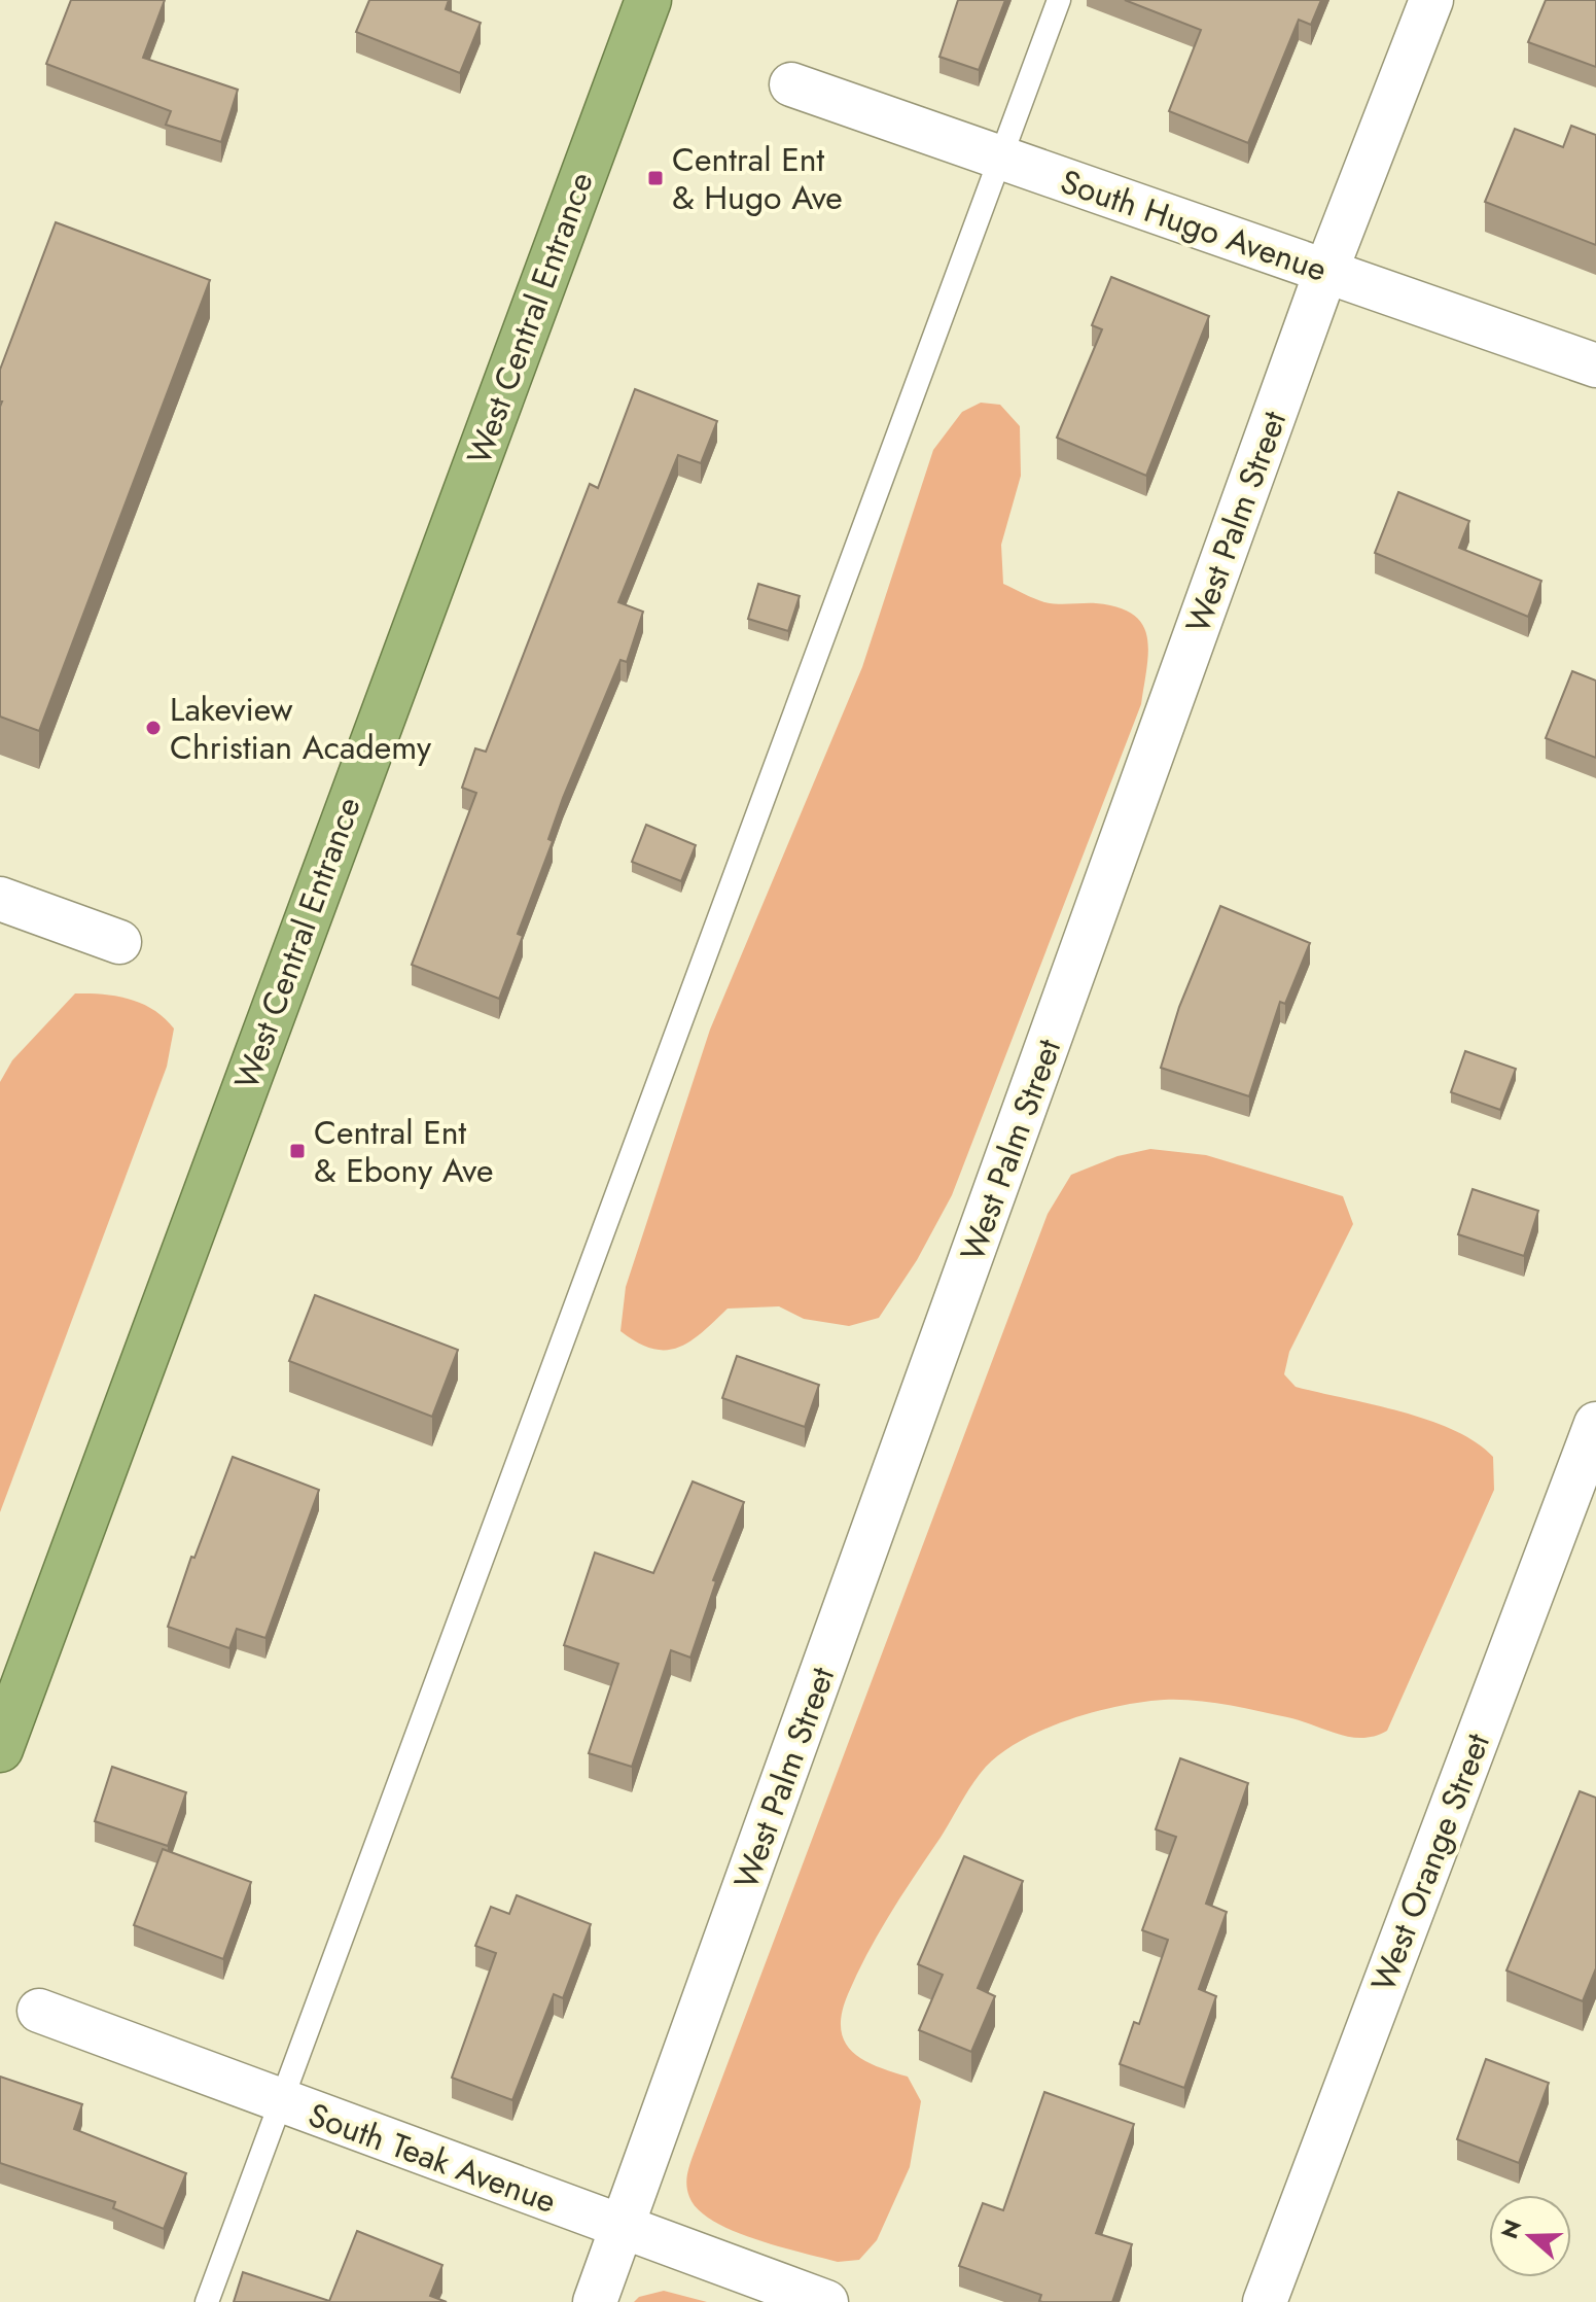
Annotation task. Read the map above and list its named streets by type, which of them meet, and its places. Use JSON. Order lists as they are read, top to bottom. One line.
{"streets":{"highway":["West Central Entrance"],"street":["South Hugo Avenue","West Palm Street","West Orange Street","South Teak Avenue"]},"crossings":[["South Hugo Avenue","West Palm Street"],["West Palm Street","South Teak Avenue"]],"places":{"transit":["Central Ent & Hugo Ave","Central Ent & Ebony Ave"],"other":["Lakeview Christian Academy"]},"north":"left"}
